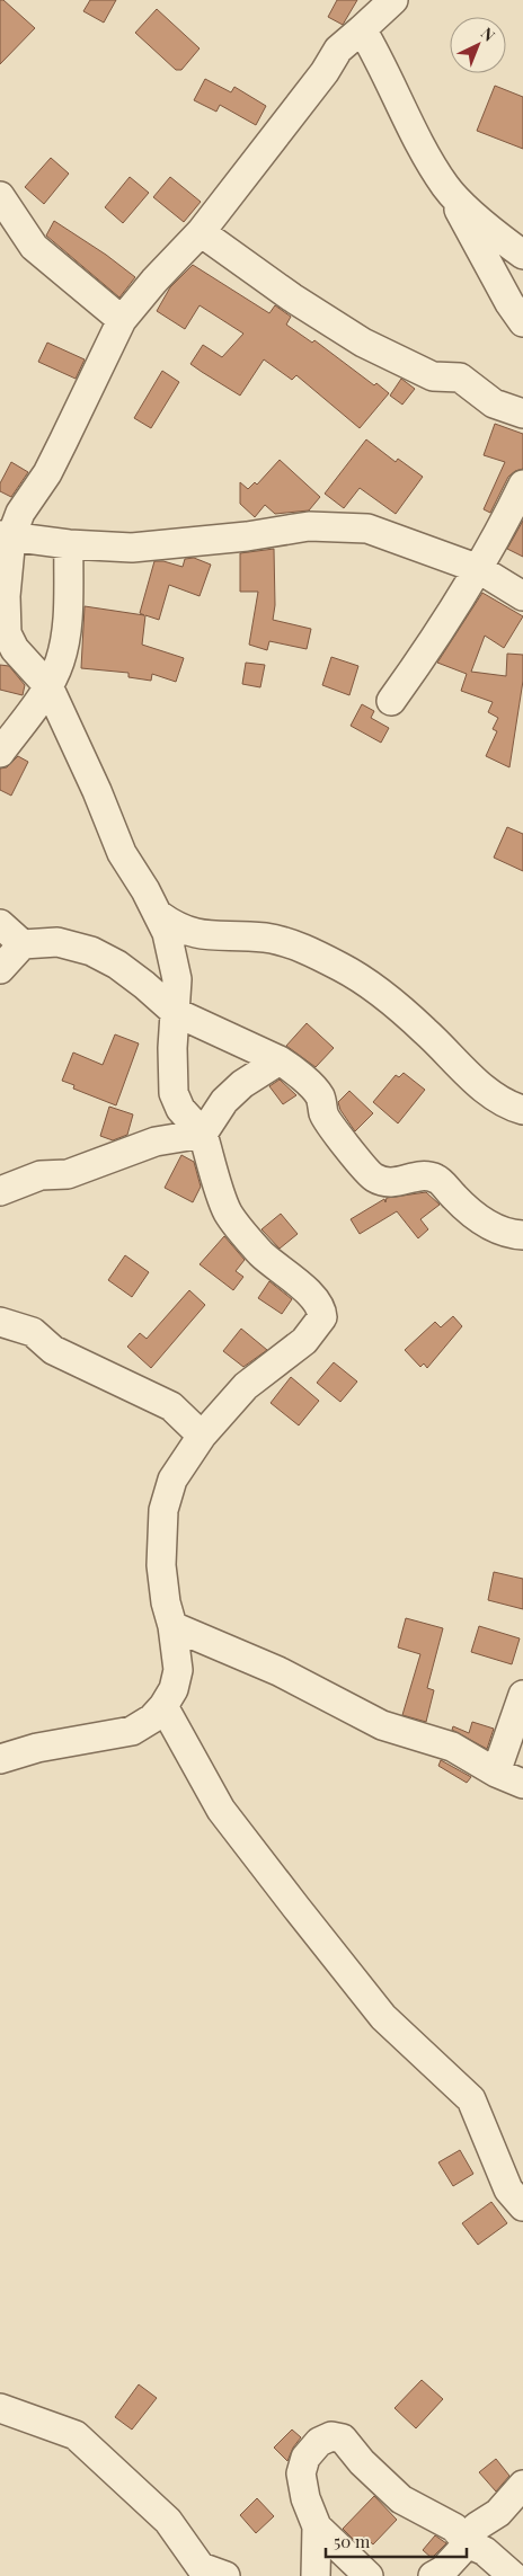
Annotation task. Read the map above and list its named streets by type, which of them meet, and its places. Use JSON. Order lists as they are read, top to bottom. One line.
{"scale_bar":"50 m","north":"top right"}
